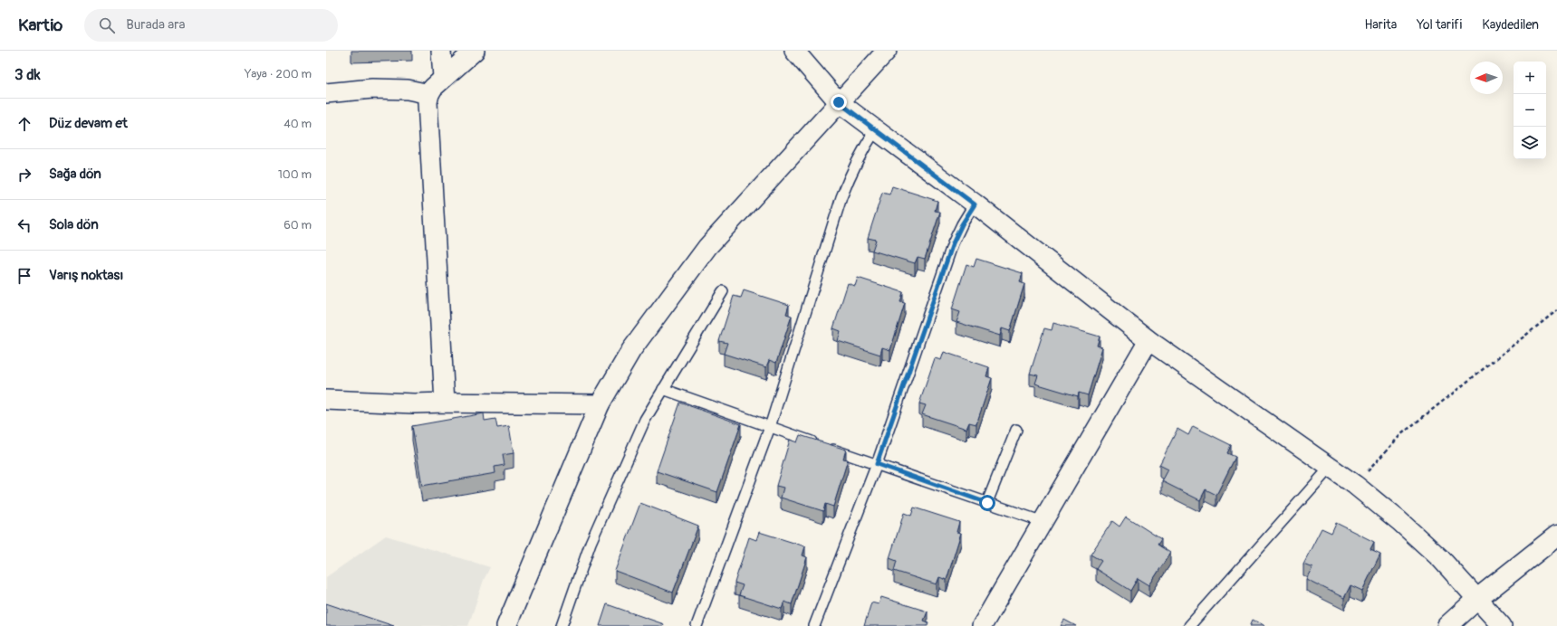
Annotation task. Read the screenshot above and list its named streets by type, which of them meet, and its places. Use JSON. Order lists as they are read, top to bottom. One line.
{"north":"left","page":{"header":"Kartio","search":"Burada ara","nav":["Harita","Yol tarifi","Kaydedilen"],"heading":["3 dk","Yaya · 200 m"],"map_buttons":["+","−"],"list":[["Düz devam et","40 m"],["Sağa dön","100 m"],["Sola dön","60 m"],"Varış noktası"]}}
